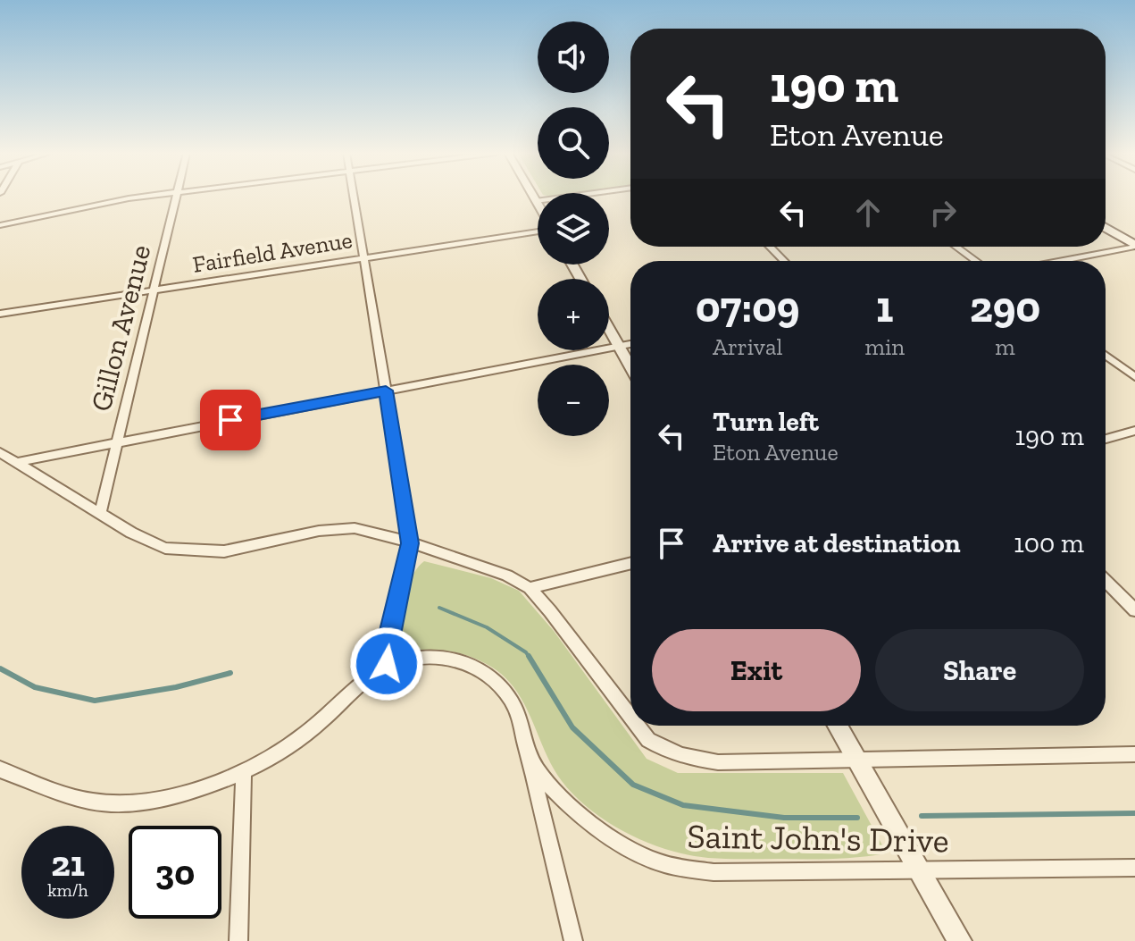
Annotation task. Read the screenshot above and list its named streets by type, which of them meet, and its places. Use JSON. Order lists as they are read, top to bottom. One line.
{"streets":{"street":["Fairfield Avenue","Gillon Avenue","Saint John's Drive"]},"crossings":[["Fairfield Avenue","Gillon Avenue"]],"page":{"map_buttons":["+","−"],"turn":["190 m","Eton Avenue"],"eta":["07:09","Arrival","1","min","290","m"],"list":[{"name":"Turn left","note":"Eton Avenue","value":"190 m"},{"name":"Arrive at destination","value":"100 m"}],"buttons":["Exit","Share"],"speed":"21 km/h","limit":"30"}}
